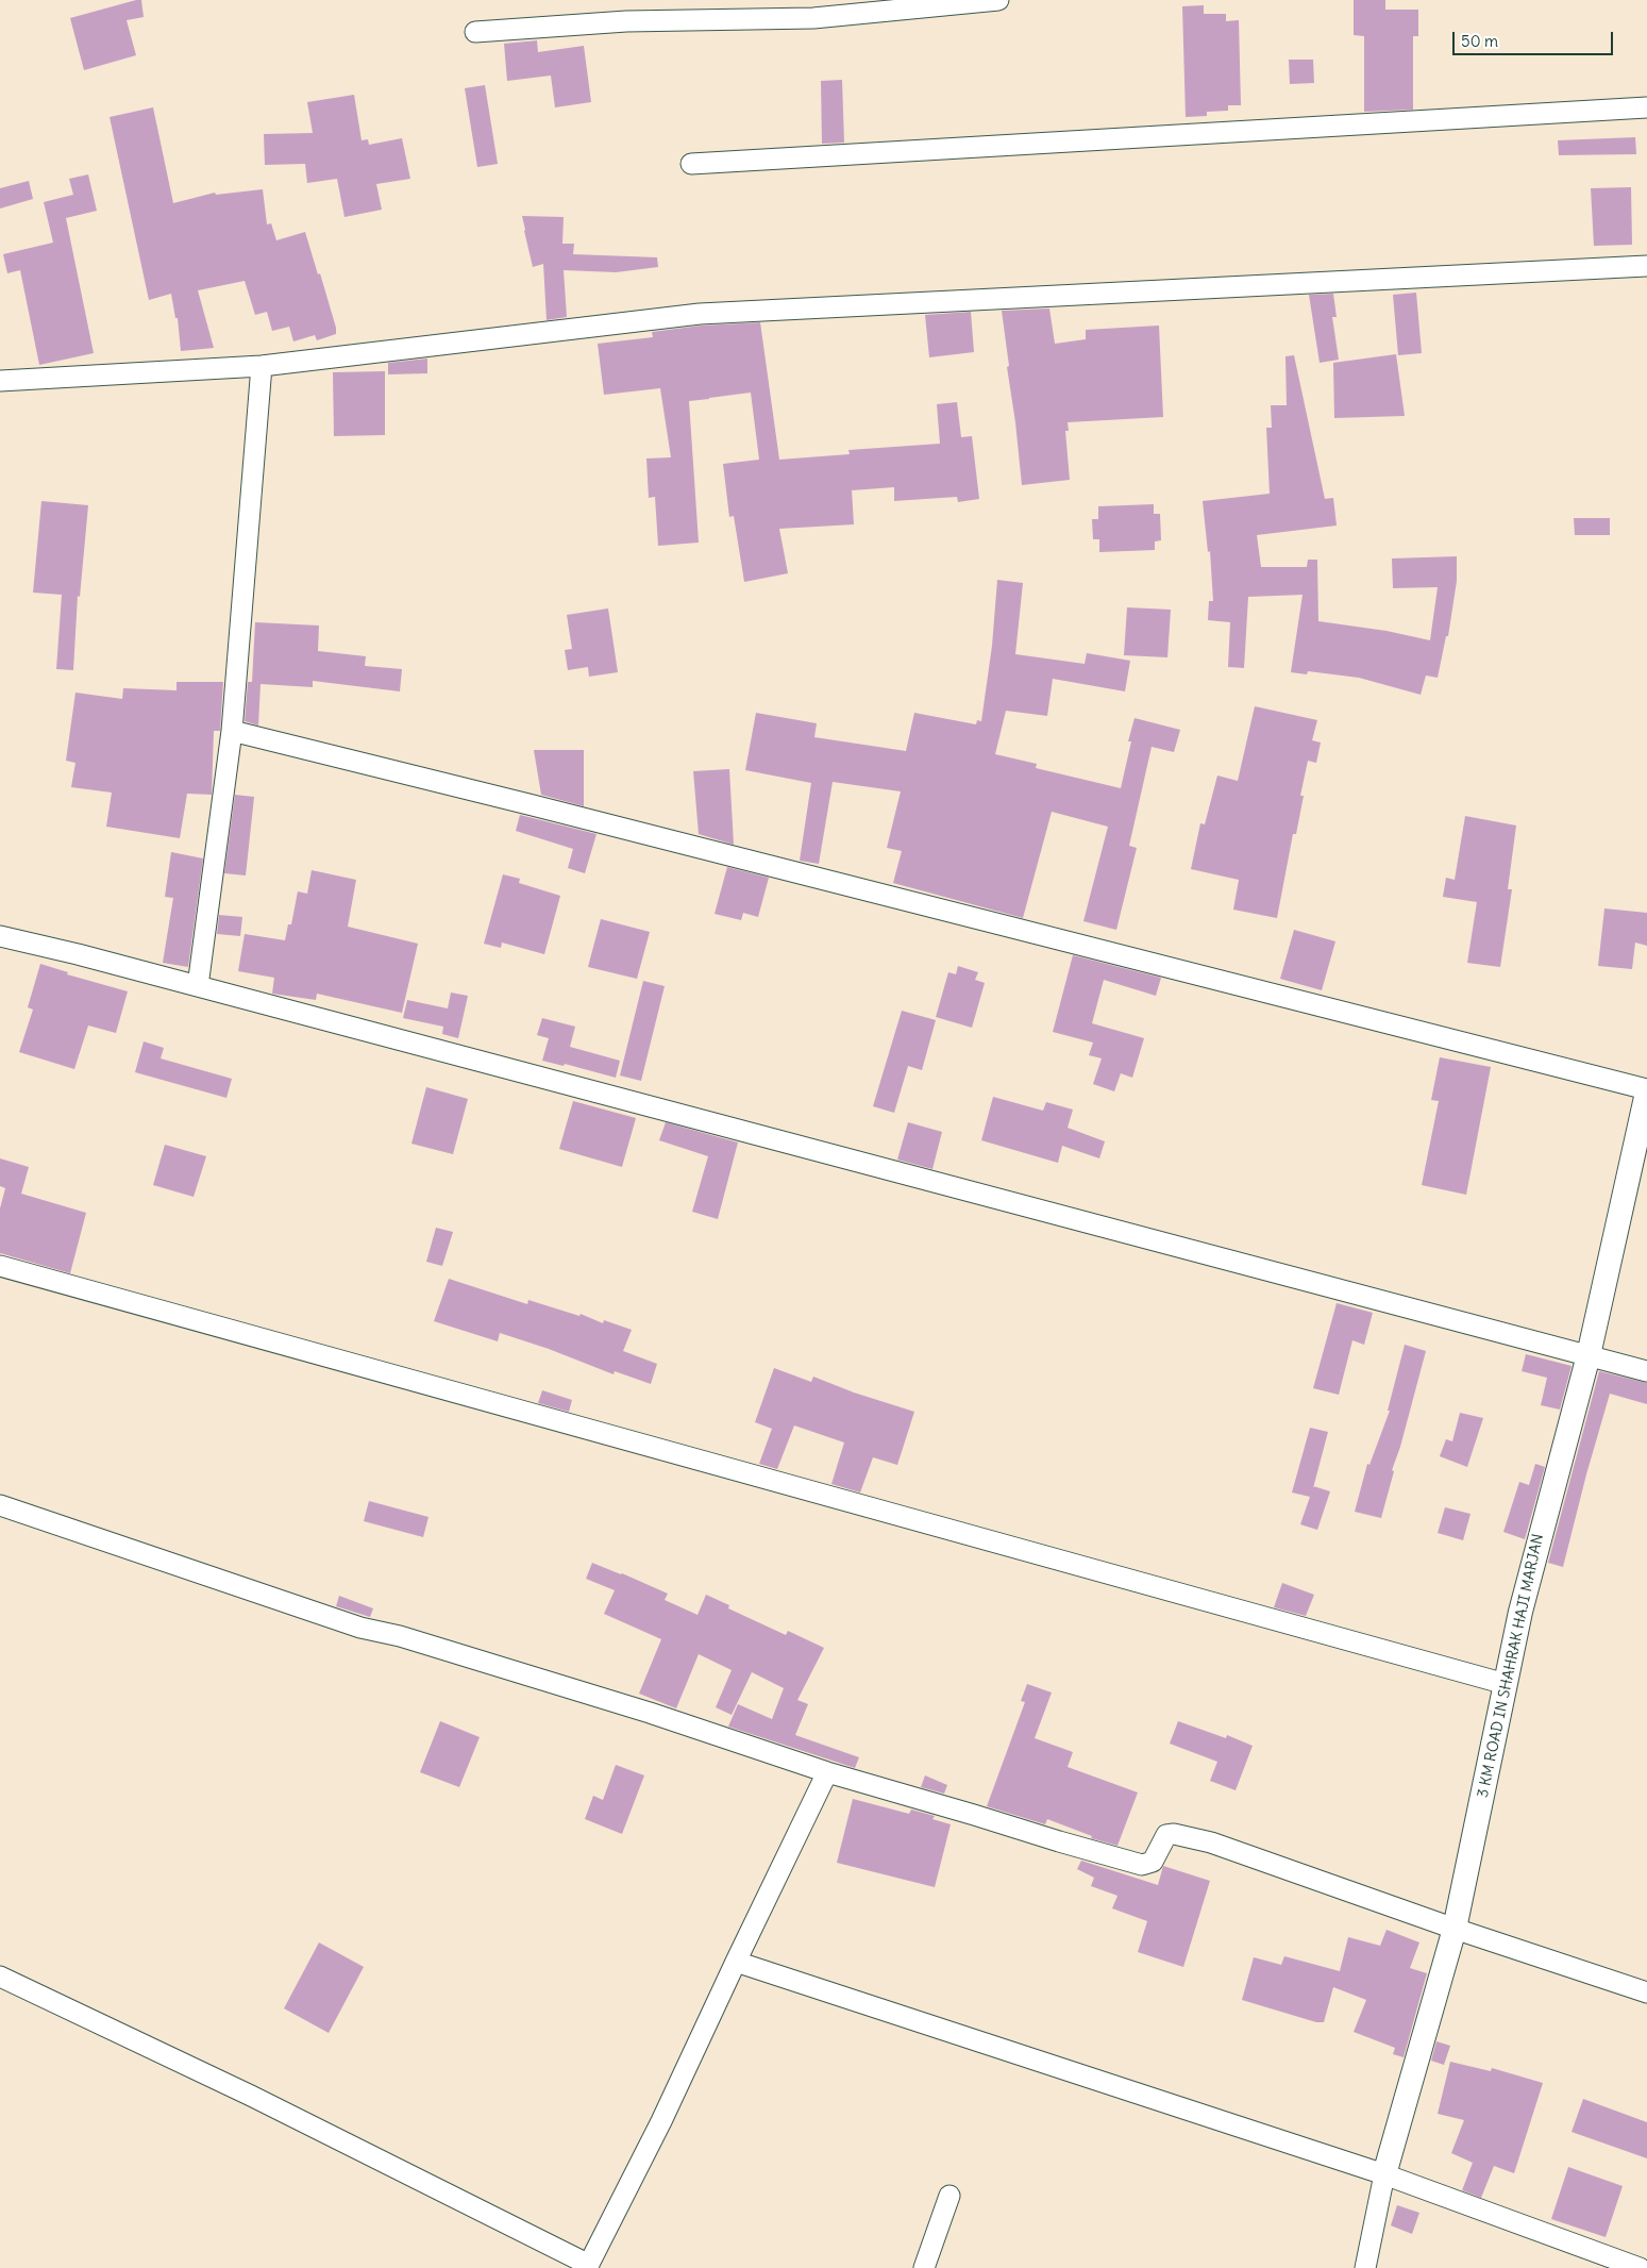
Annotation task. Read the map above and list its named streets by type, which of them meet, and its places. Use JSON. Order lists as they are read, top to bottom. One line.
{"streets":{"street":["3 KM ROAD IN SHAHRAK HAJI MARJAN"]},"scale_bar":"50 m"}
